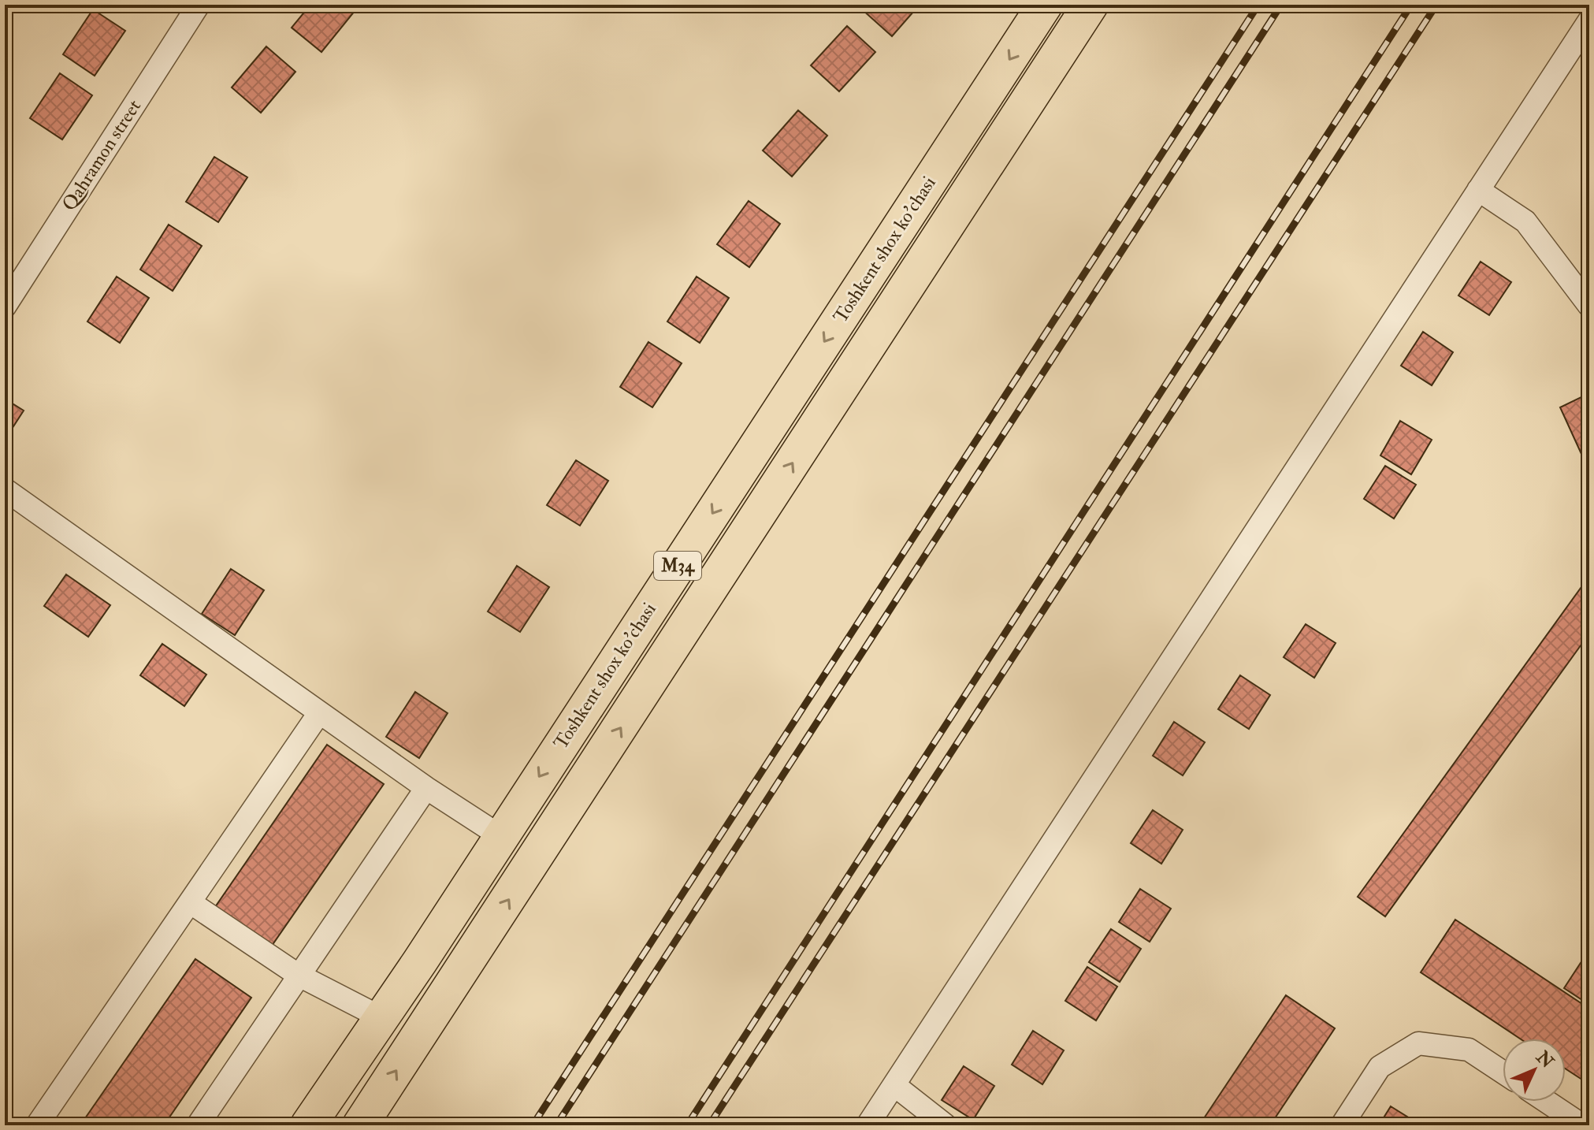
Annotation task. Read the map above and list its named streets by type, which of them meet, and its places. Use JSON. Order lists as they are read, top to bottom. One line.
{"streets":{"highway":["Toshkent shox ko'chasi","M34"],"street":["Qahramon street"]},"north":"top right"}
